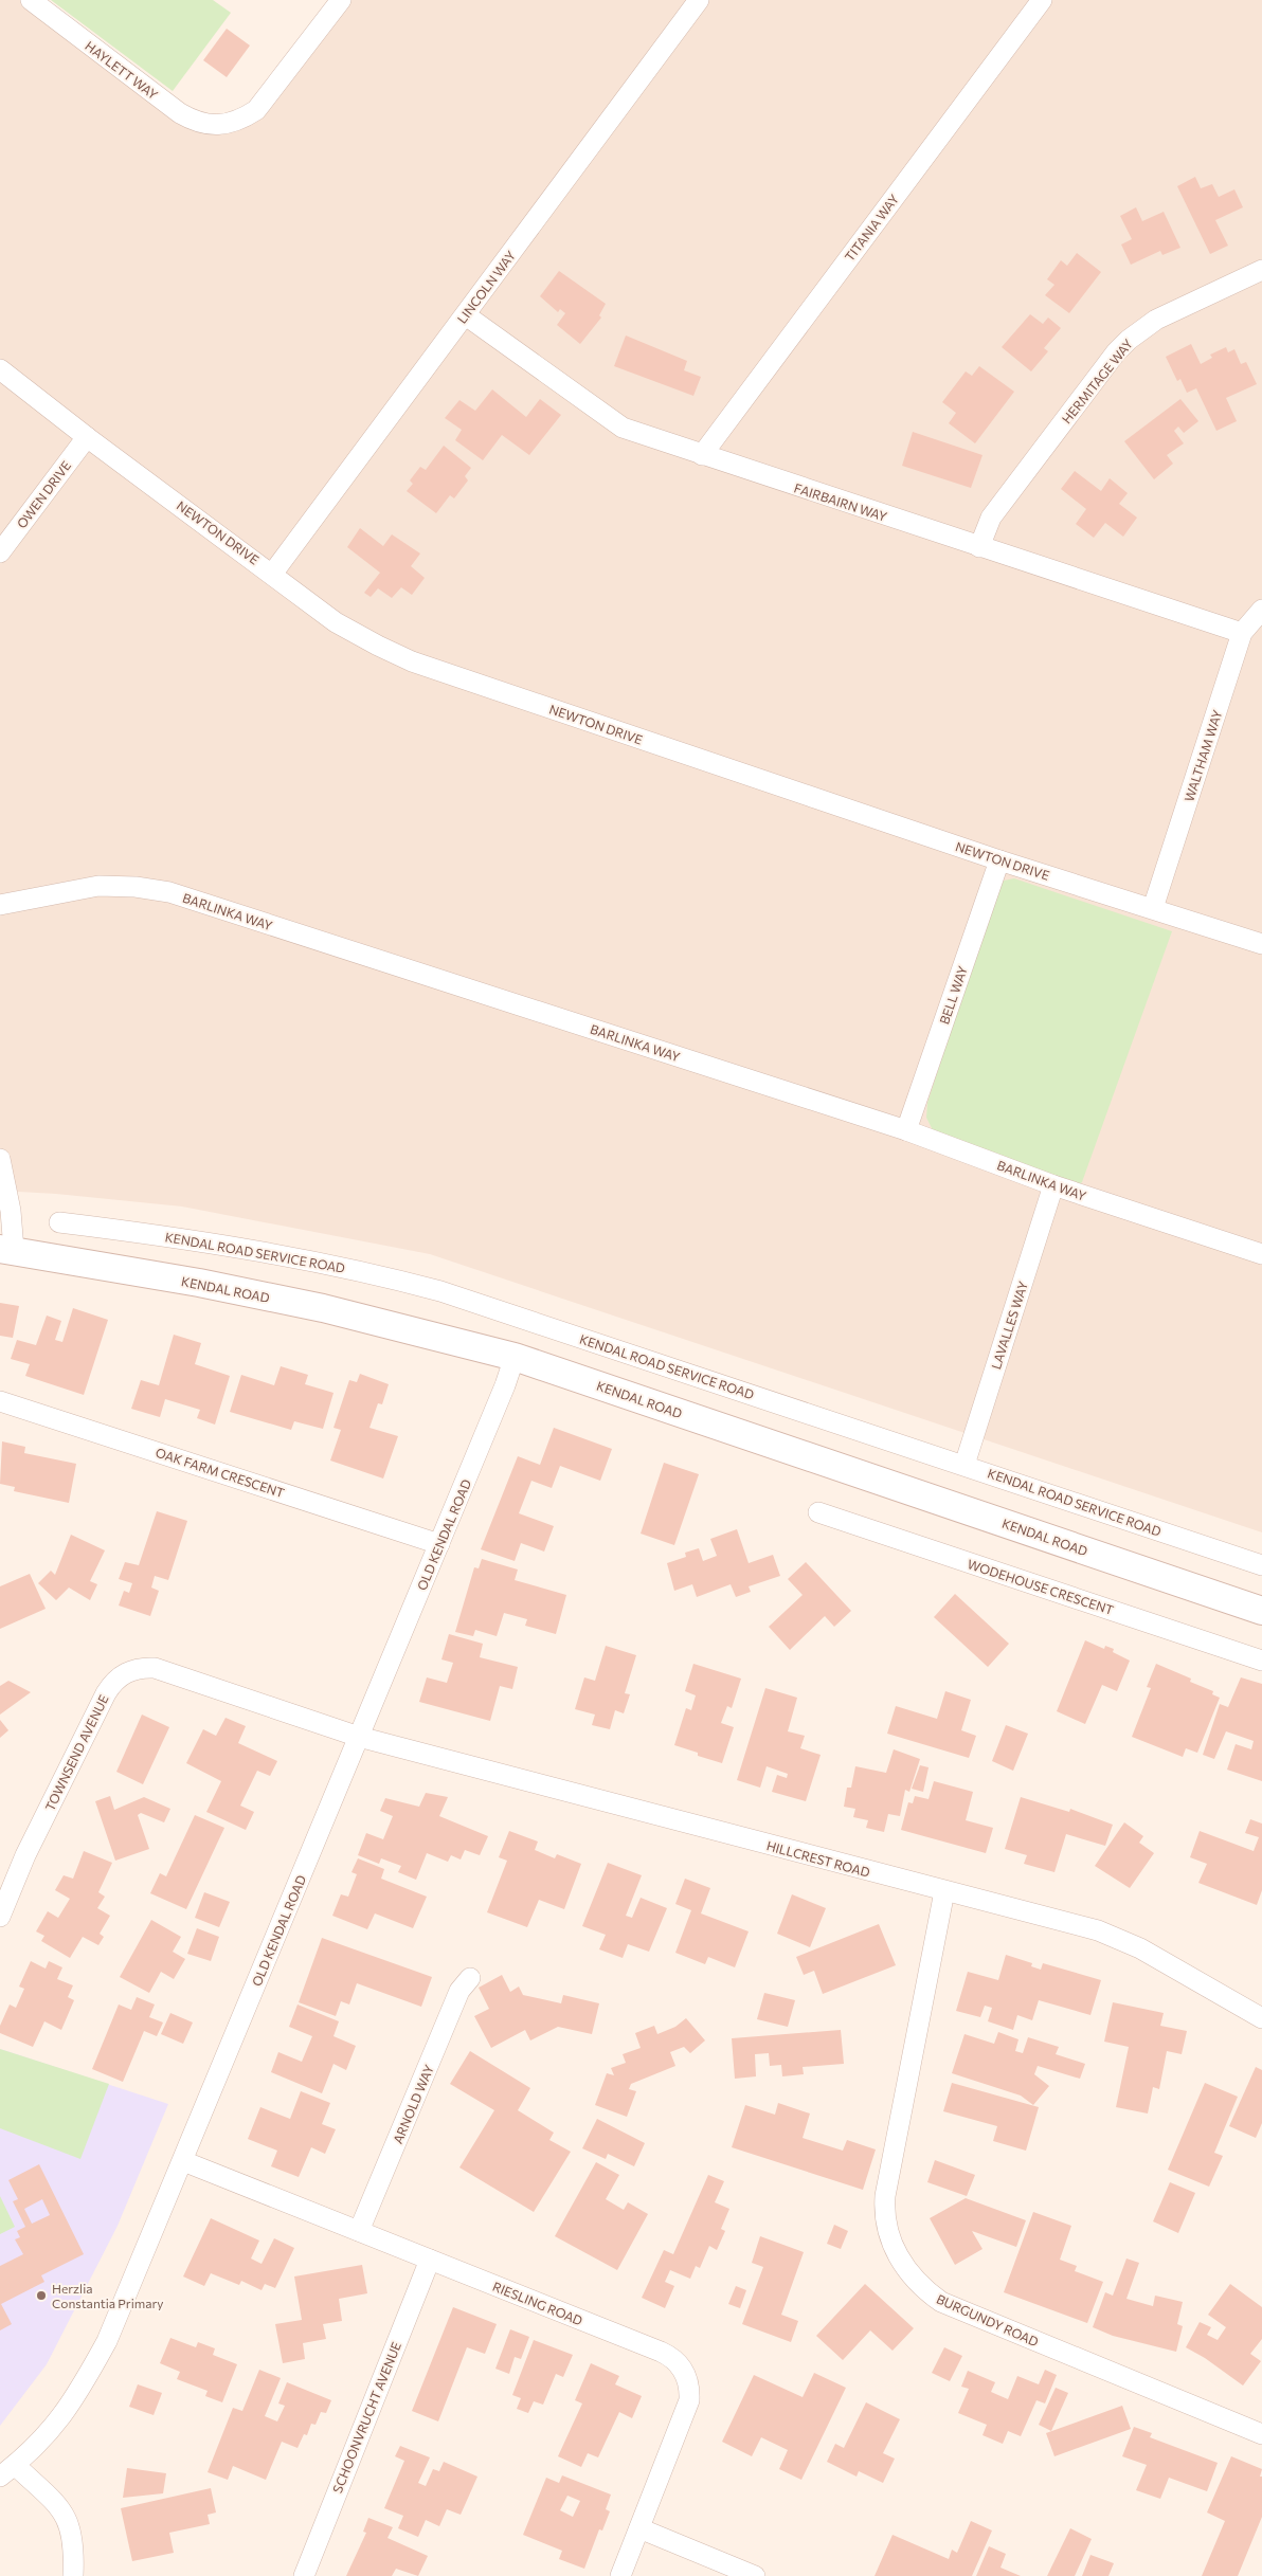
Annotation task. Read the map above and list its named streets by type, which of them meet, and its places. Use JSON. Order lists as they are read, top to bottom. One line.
{"streets":{"main road":["KENDAL ROAD"],"street":["HAYLETT WAY","TITANIA WAY","LINCOLN WAY","HERMITAGE WAY","OWEN DRIVE","FAIRBAIRN WAY","NEWTON DRIVE","WALTHAM WAY","BARLINKA WAY","BELL WAY","KENDAL ROAD SERVICE ROAD","LAVALLES WAY","OAK FARM CRESCENT","OLD KENDAL ROAD","WODEHOUSE CRESCENT","TOWNSEND AVENUE","HILLCREST ROAD","ARNOLD WAY","RIESLING ROAD","BURGUNDY ROAD","SCHOONVRUCHT AVENUE"]},"crossings":[["TITANIA WAY","FAIRBAIRN WAY"],["LINCOLN WAY","FAIRBAIRN WAY"],["LINCOLN WAY","NEWTON DRIVE"],["HERMITAGE WAY","FAIRBAIRN WAY"],["OWEN DRIVE","NEWTON DRIVE"],["FAIRBAIRN WAY","WALTHAM WAY"],["NEWTON DRIVE","WALTHAM WAY"],["NEWTON DRIVE","BELL WAY"],["BARLINKA WAY","BELL WAY"],["BARLINKA WAY","LAVALLES WAY"],["KENDAL ROAD SERVICE ROAD","LAVALLES WAY"],["KENDAL ROAD","OLD KENDAL ROAD"],["OAK FARM CRESCENT","OLD KENDAL ROAD"],["OLD KENDAL ROAD","TOWNSEND AVENUE"],["OLD KENDAL ROAD","HILLCREST ROAD"],["OLD KENDAL ROAD","RIESLING ROAD"],["TOWNSEND AVENUE","HILLCREST ROAD"],["HILLCREST ROAD","BURGUNDY ROAD"],["ARNOLD WAY","RIESLING ROAD"],["RIESLING ROAD","SCHOONVRUCHT AVENUE"]],"places":["Herzlia Constantia Primary"]}
